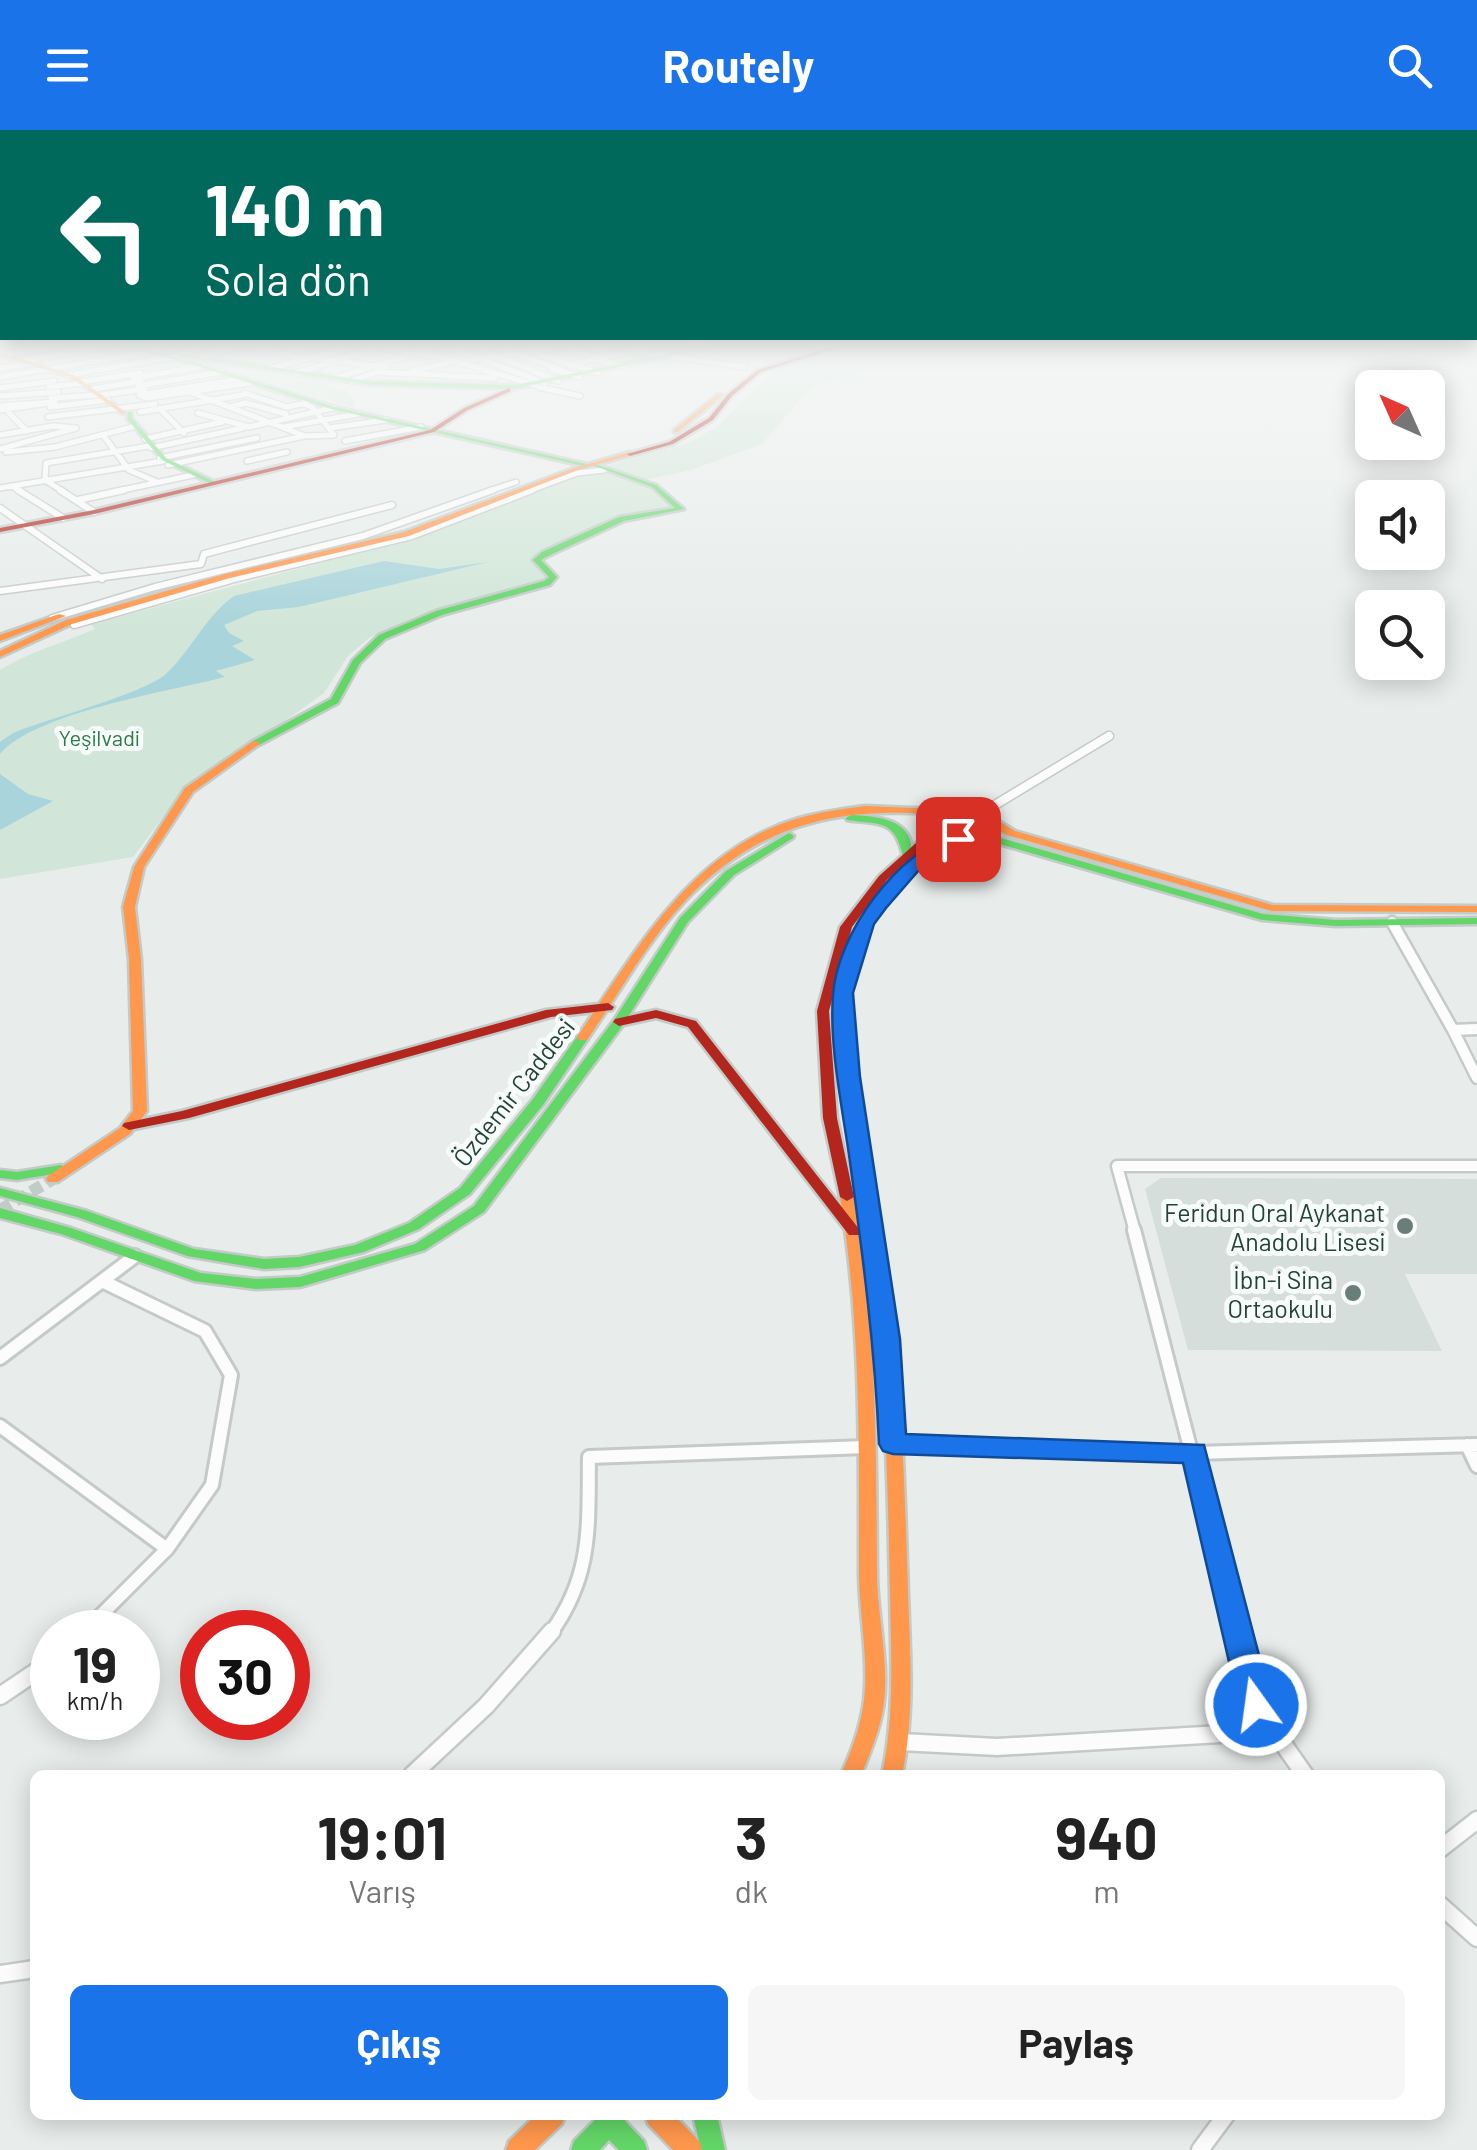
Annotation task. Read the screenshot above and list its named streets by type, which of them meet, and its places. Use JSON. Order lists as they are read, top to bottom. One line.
{"streets":{"main road":["Özdemir Caddesi"]},"parks":["Yeşilvadi"],"places":["Feridun Oral Aykanat Anadolu Lisesi","İbn-i Sina Ortaokulu"],"north":"top left","page":{"header":"Routely","turn":["140 m","Sola dön"],"speed":"19 km/h","limit":"30","eta":["19:01","Varış","3","dk","940","m"],"buttons":["Çıkış","Paylaş"]}}
